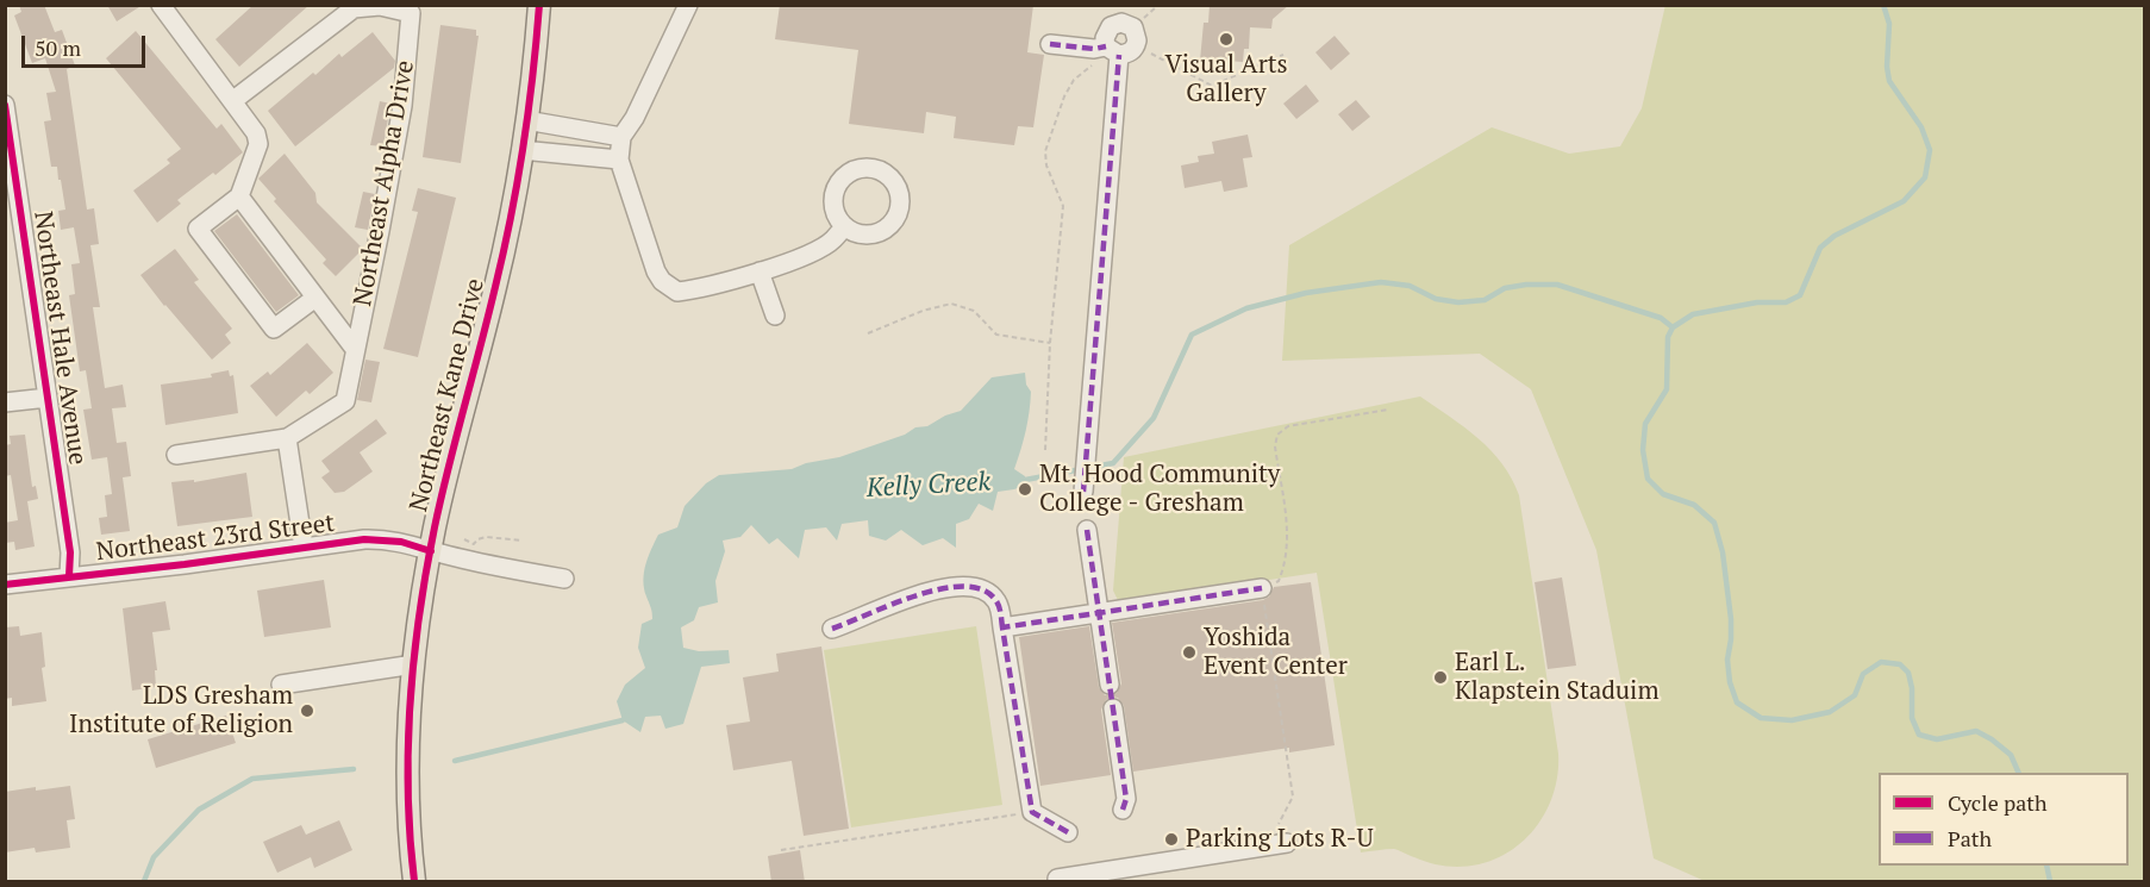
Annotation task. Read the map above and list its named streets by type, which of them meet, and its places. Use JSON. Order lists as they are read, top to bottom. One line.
{"streets":{"main road":["Northeast Kane Drive"],"street":["Northeast Alpha Drive","Northeast Hale Avenue","Northeast 23rd Street"]},"crossings":[["Northeast Hale Avenue","Northeast 23rd Street"],["Northeast Kane Drive","Northeast 23rd Street"]],"water":["Kelly Creek"],"places":["Visual Arts Gallery","Mt. Hood Community College - Gresham","Yoshida Event Center","Earl L. Klapstein Staduim","LDS Gresham Institute of Religion","Parking Lots R-U"],"legend":["Cycle path","Path"],"scale_bar":"50 m"}
